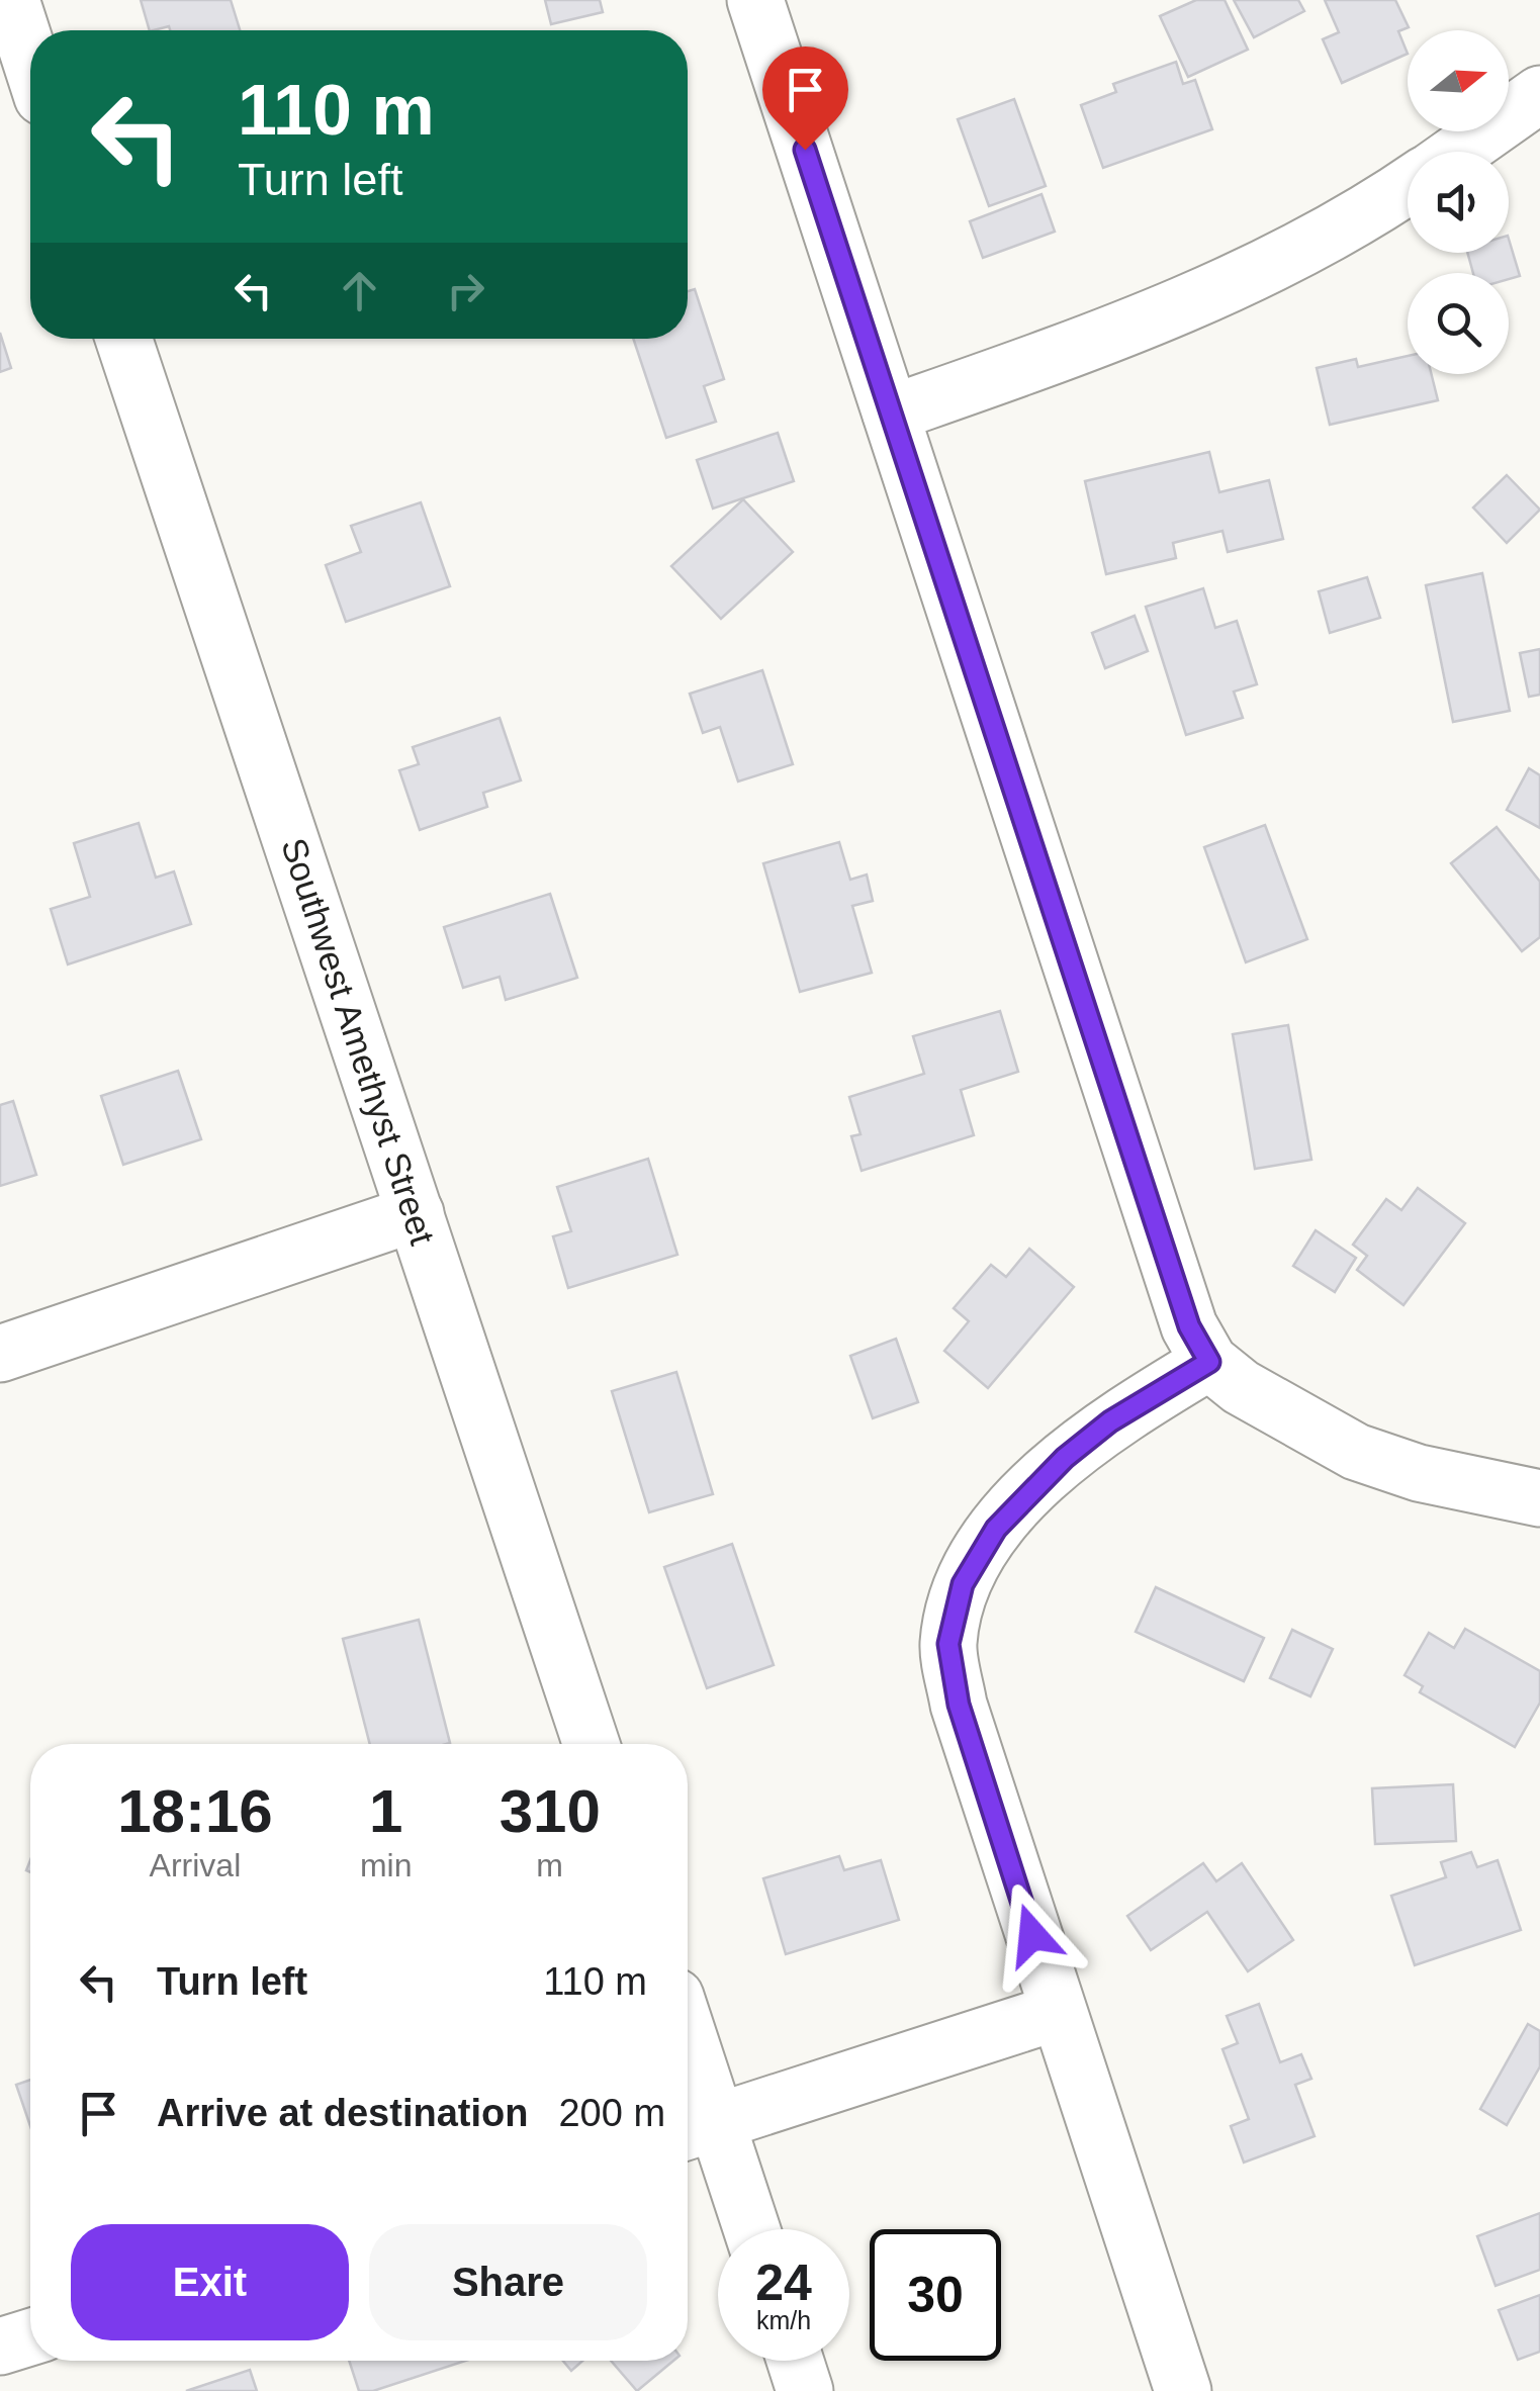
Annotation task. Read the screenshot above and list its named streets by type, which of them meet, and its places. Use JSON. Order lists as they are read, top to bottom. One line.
{"streets":{"street":["Southwest Amethyst Street"]},"north":"right","page":{"turn":["110 m","Turn left"],"eta":["18:16","Arrival","1","min","310","m"],"list":[{"name":"Turn left","value":"110 m"},{"name":"Arrive at destination","value":"200 m"}],"buttons":["Exit","Share"],"speed":"24 km/h","limit":"30"}}
